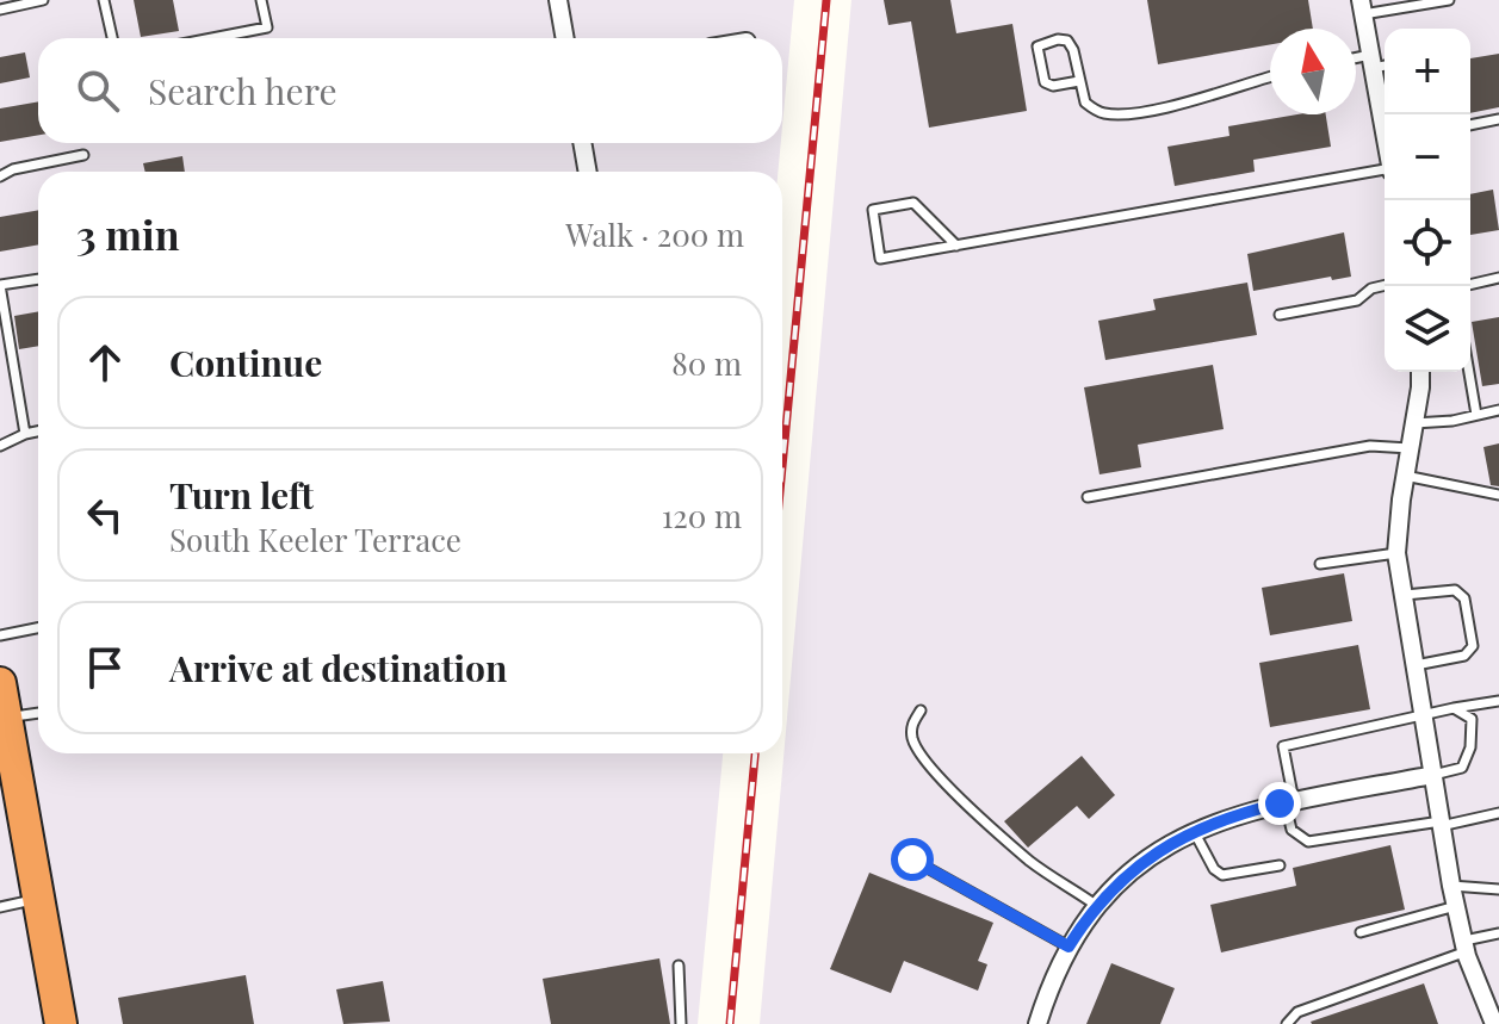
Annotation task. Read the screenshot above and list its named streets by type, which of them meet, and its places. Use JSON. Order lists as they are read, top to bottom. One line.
{"north":"top","page":{"map_buttons":["+","−"],"search":"Search here","heading":["3 min","Walk · 200 m"],"list":[["Continue","80 m"],["Turn left","South Keeler Terrace","120 m"],"Arrive at destination"]}}
